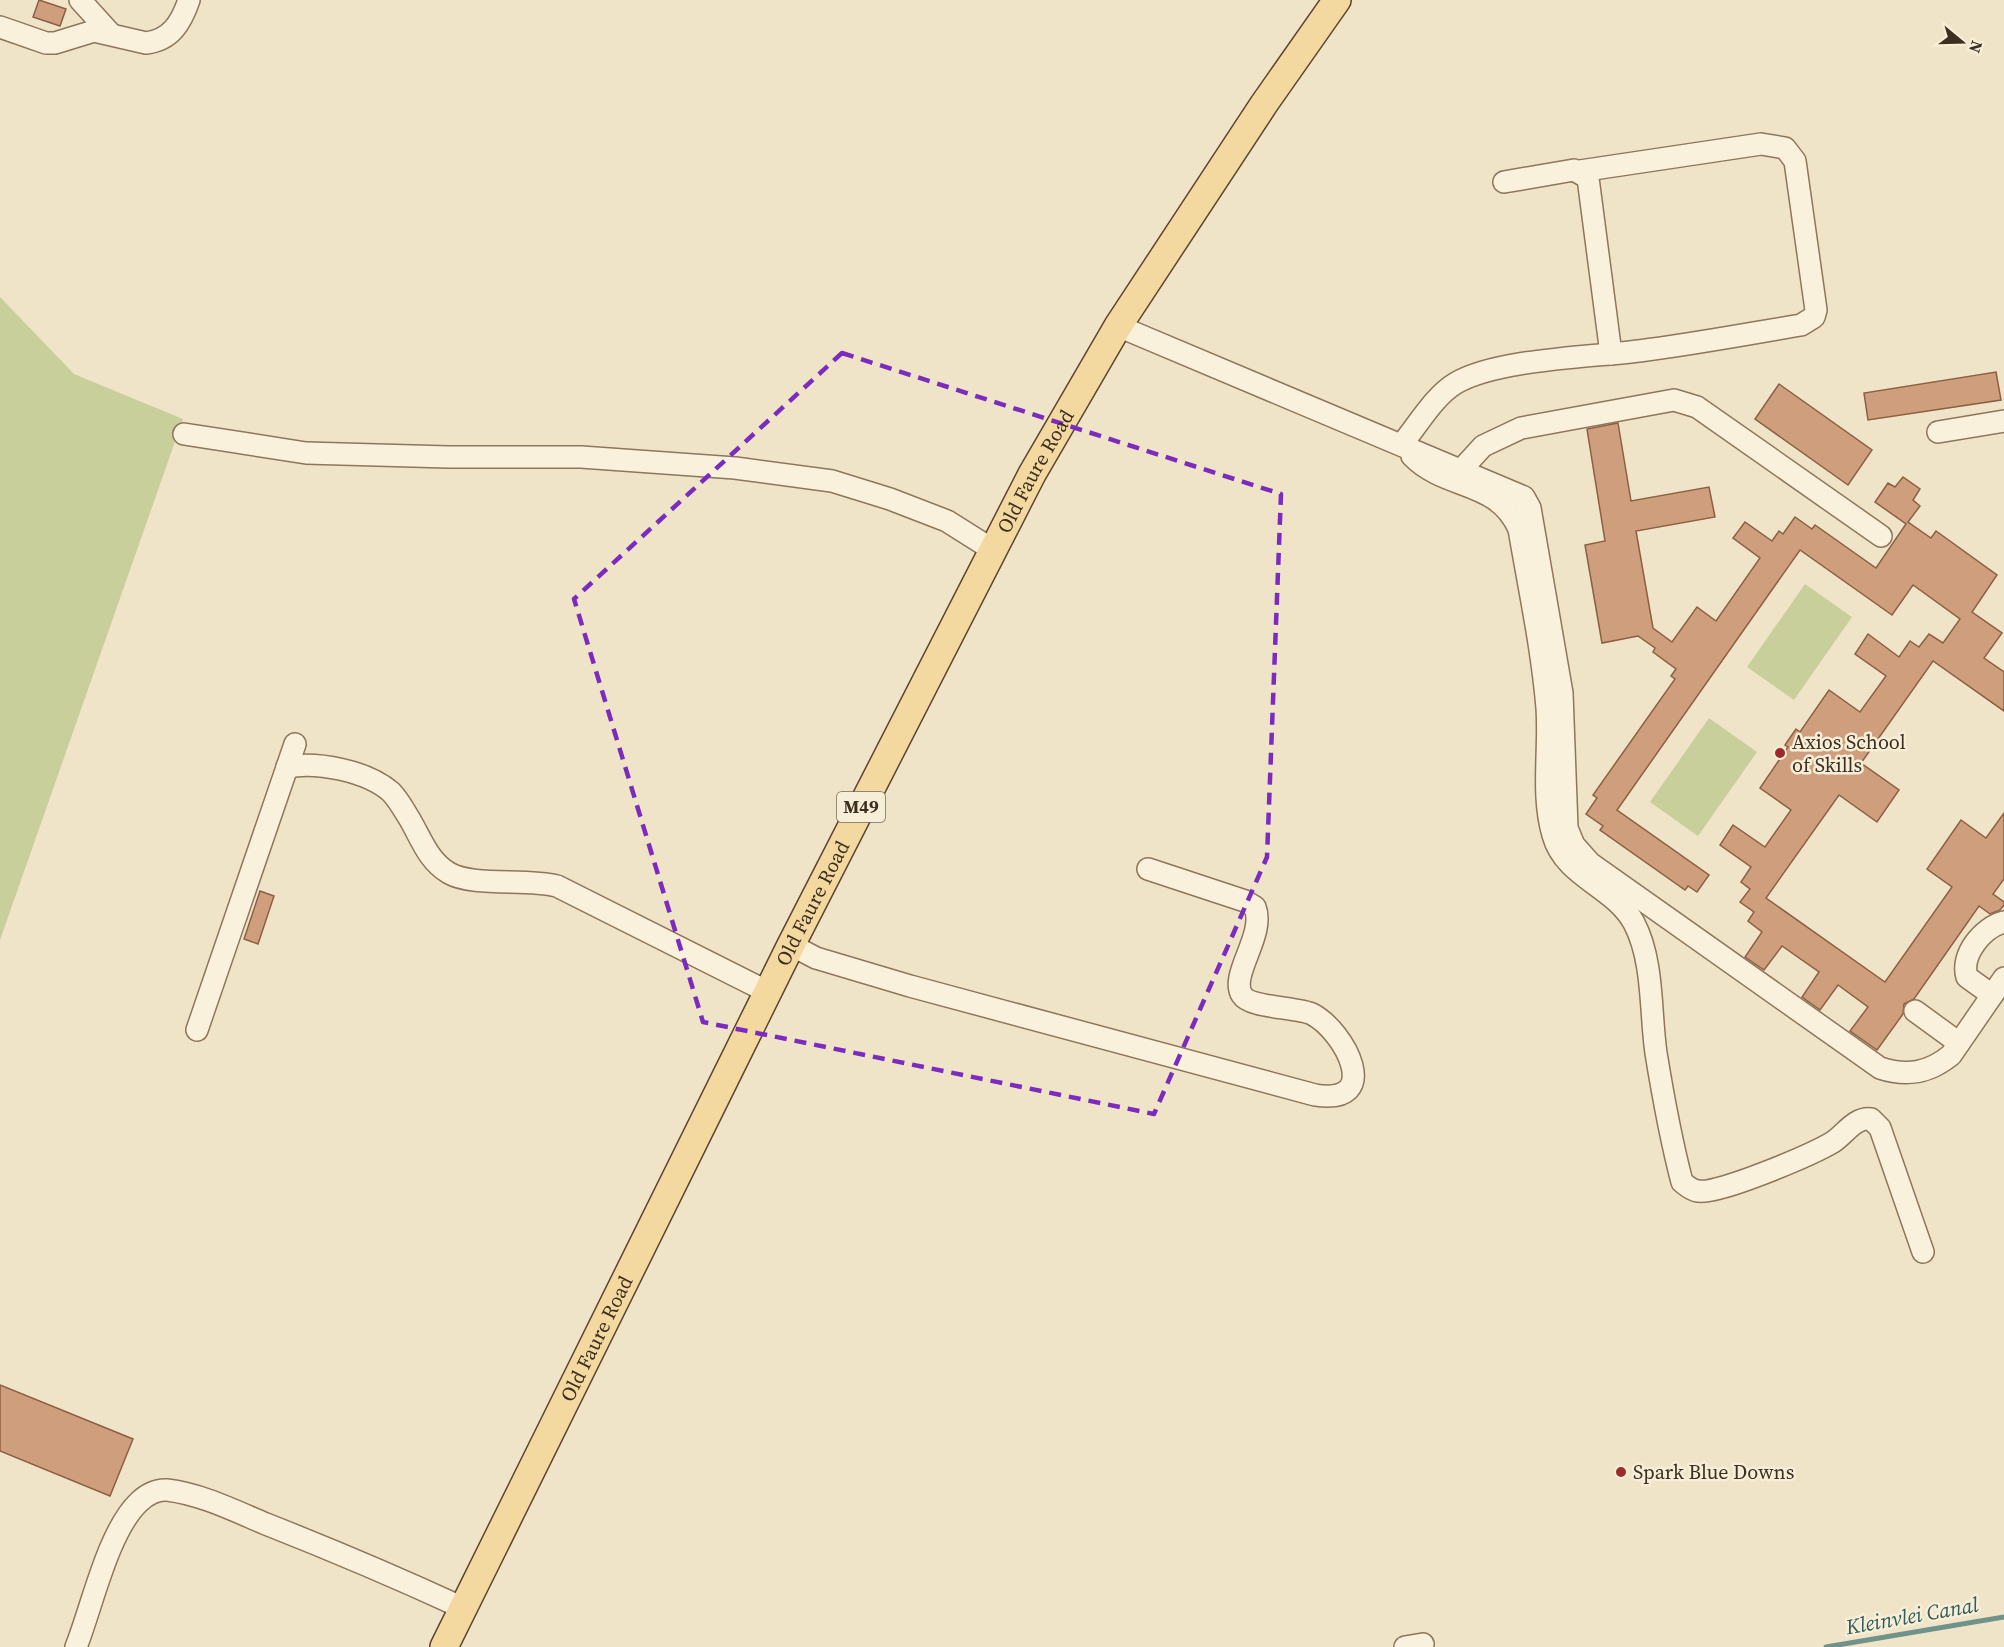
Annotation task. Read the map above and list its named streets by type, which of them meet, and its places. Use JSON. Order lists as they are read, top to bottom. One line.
{"streets":{"main road":["Old Faure Road","M49"]},"water":["Kleinvlei Canal"],"places":["Axios School of Skills","Spark Blue Downs"],"north":"right"}
